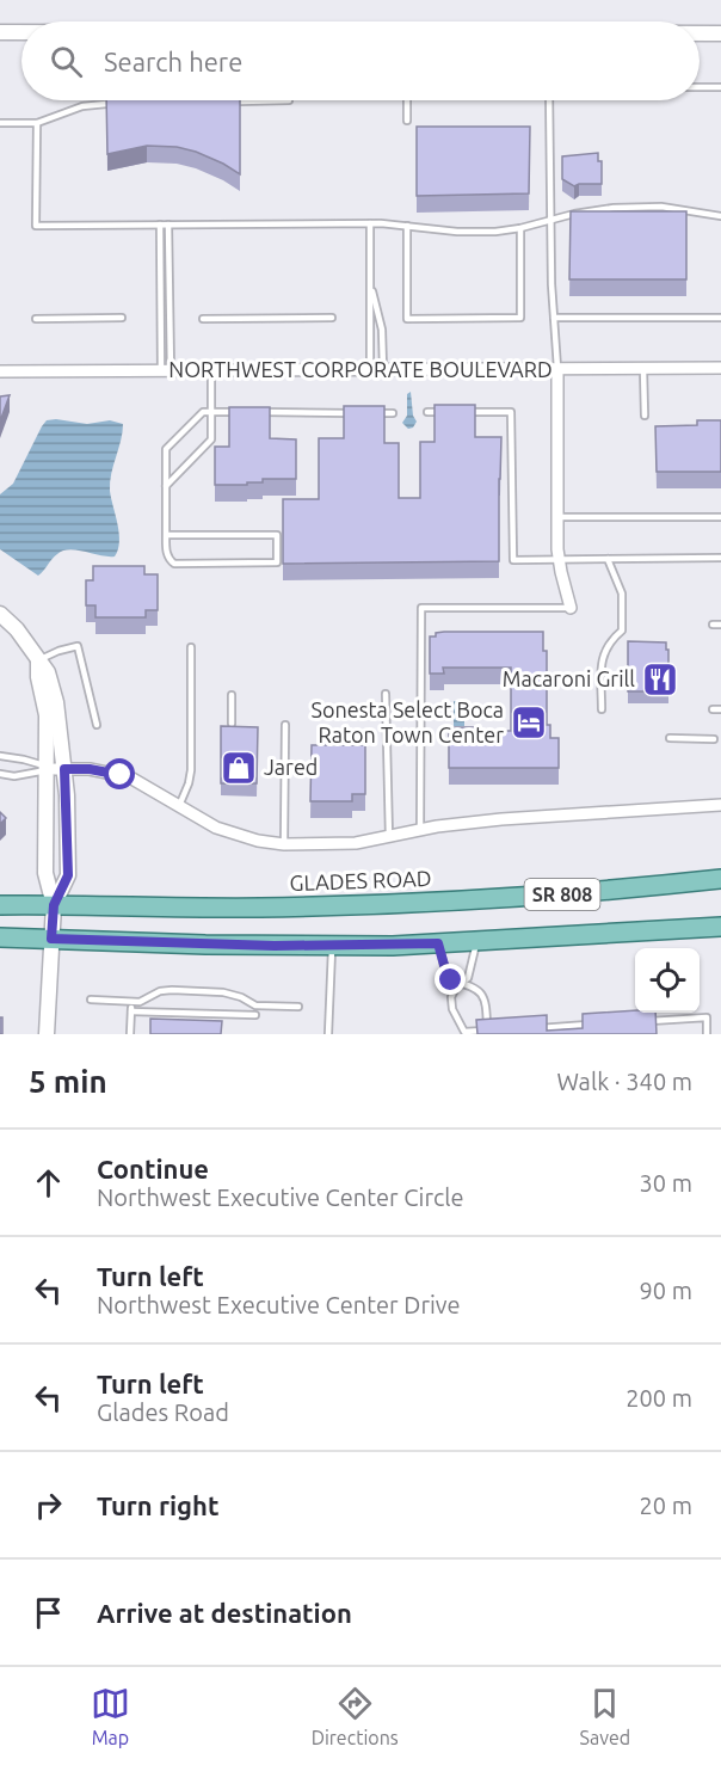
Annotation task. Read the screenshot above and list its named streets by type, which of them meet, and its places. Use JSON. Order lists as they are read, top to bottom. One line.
{"streets":{"main road":["GLADES ROAD","SR 808"],"street":["NORTHWEST CORPORATE BOULEVARD"]},"places":{"restaurant":["Macaroni Grill"],"hotel":["Sonesta Select Boca Raton Town Center"],"shop":["Jared"]},"page":{"search":"Search here","heading":["5 min","Walk · 340 m"],"list":[["Continue","Northwest Executive Center Circle","30 m"],["Turn left","Northwest Executive Center Drive","90 m"],["Turn left","Glades Road","200 m"],["Turn right","20 m"],"Arrive at destination"],"nav":["Map","Directions","Saved"]}}
